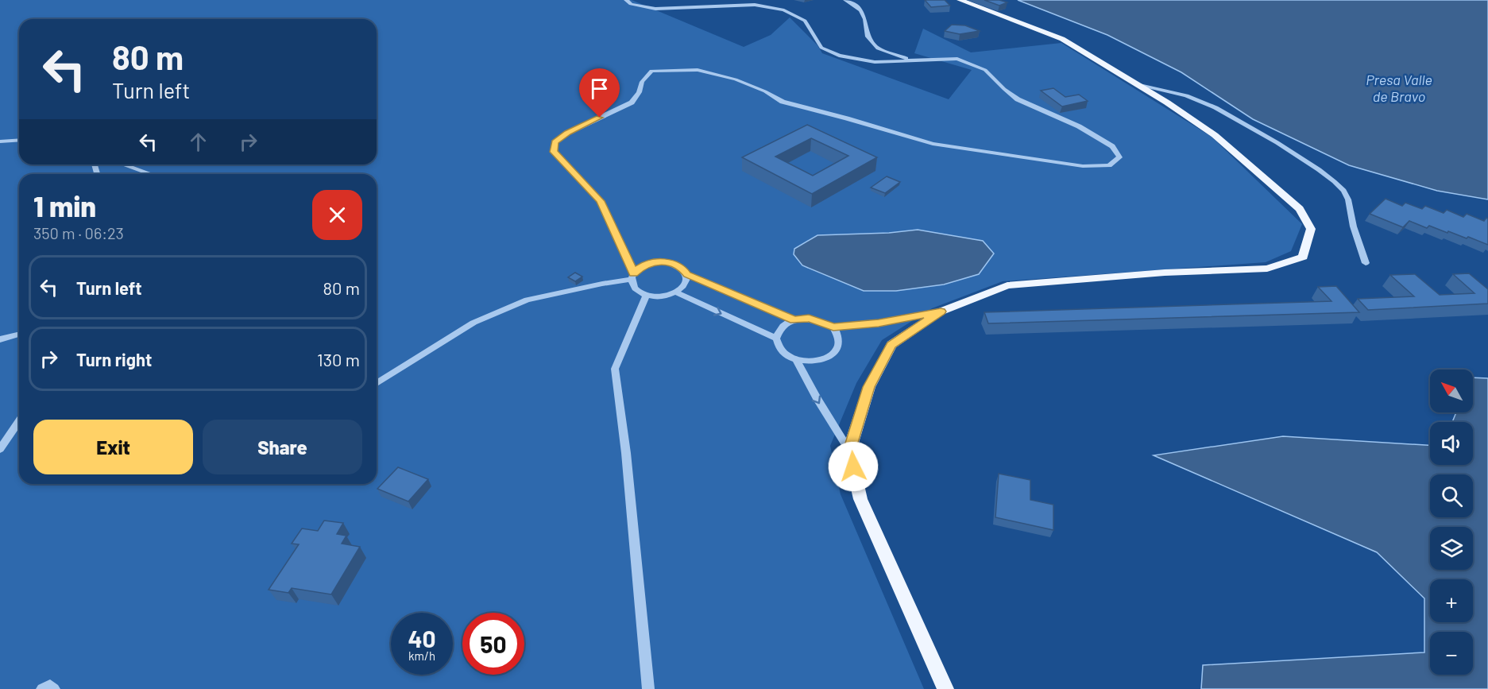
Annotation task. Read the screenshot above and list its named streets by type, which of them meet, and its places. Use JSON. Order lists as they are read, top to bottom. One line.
{"water":["Presa Valle de Bravo"],"north":"top left","page":{"turn":["80 m","Turn left"],"heading":["1 min","350 m · 06:23"],"list":[{"name":"Turn left","value":"80 m"},{"name":"Turn right","value":"130 m"}],"map_buttons":["+","−"],"buttons":["Exit","Share"],"speed":"40 km/h","limit":"50"}}
